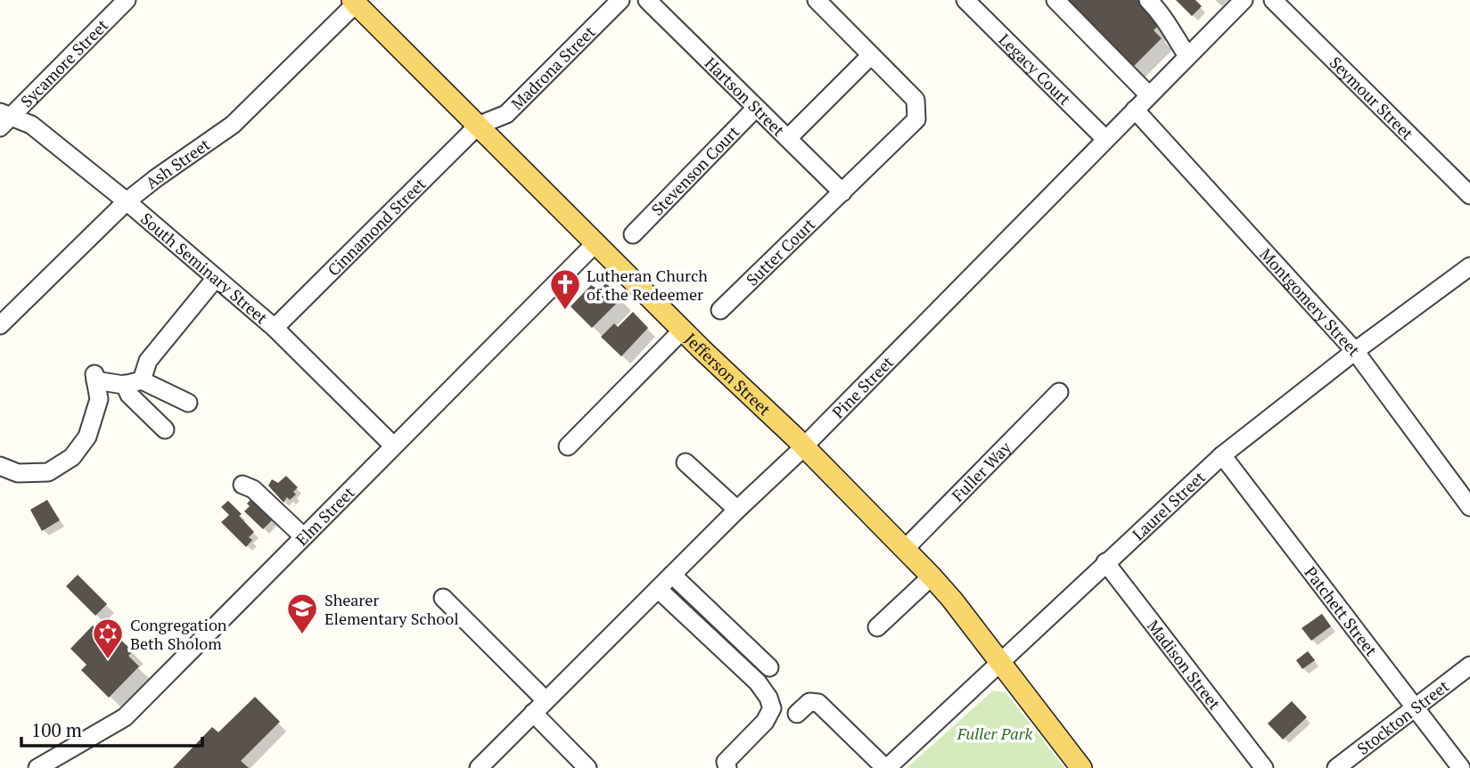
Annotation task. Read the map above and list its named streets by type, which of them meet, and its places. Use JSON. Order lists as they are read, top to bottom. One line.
{"streets":{"main road":["Jefferson Street"],"street":["Sycamore Street","Madrona Street","Legacy Court","Hartson Street","Seymour Street","Ash Street","Stevenson Court","Cinnamond Street","Sutter Court","South Seminary Street","Montgomery Street","Pine Street","Fuller Way","Laurel Street","Elm Street","Patchett Street","Madison Street","Stockton Street"]},"crossings":[["Sycamore Street","South Seminary Street"],["Madrona Street","Cinnamond Street"],["Madrona Street","Jefferson Street"],["Legacy Court","Pine Street"],["Hartson Street","Stevenson Court"],["Hartson Street","Sutter Court"],["Ash Street","South Seminary Street"],["Ash Street","Jefferson Street"],["Cinnamond Street","South Seminary Street"],["Cinnamond Street","Jefferson Street"],["South Seminary Street","Elm Street"],["Montgomery Street","Pine Street"],["Montgomery Street","Laurel Street"],["Jefferson Street","Pine Street"],["Jefferson Street","Fuller Way"],["Jefferson Street","Laurel Street"],["Jefferson Street","Elm Street"],["Laurel Street","Patchett Street"],["Laurel Street","Madison Street"],["Patchett Street","Stockton Street"]],"parks":["Fuller Park"],"places":{"church":["Lutheran Church of the Redeemer"],"school or university":["Shearer Elementary School"],"synagogue":["Congregation Beth Sholom"]},"scale_bar":"100 m"}
